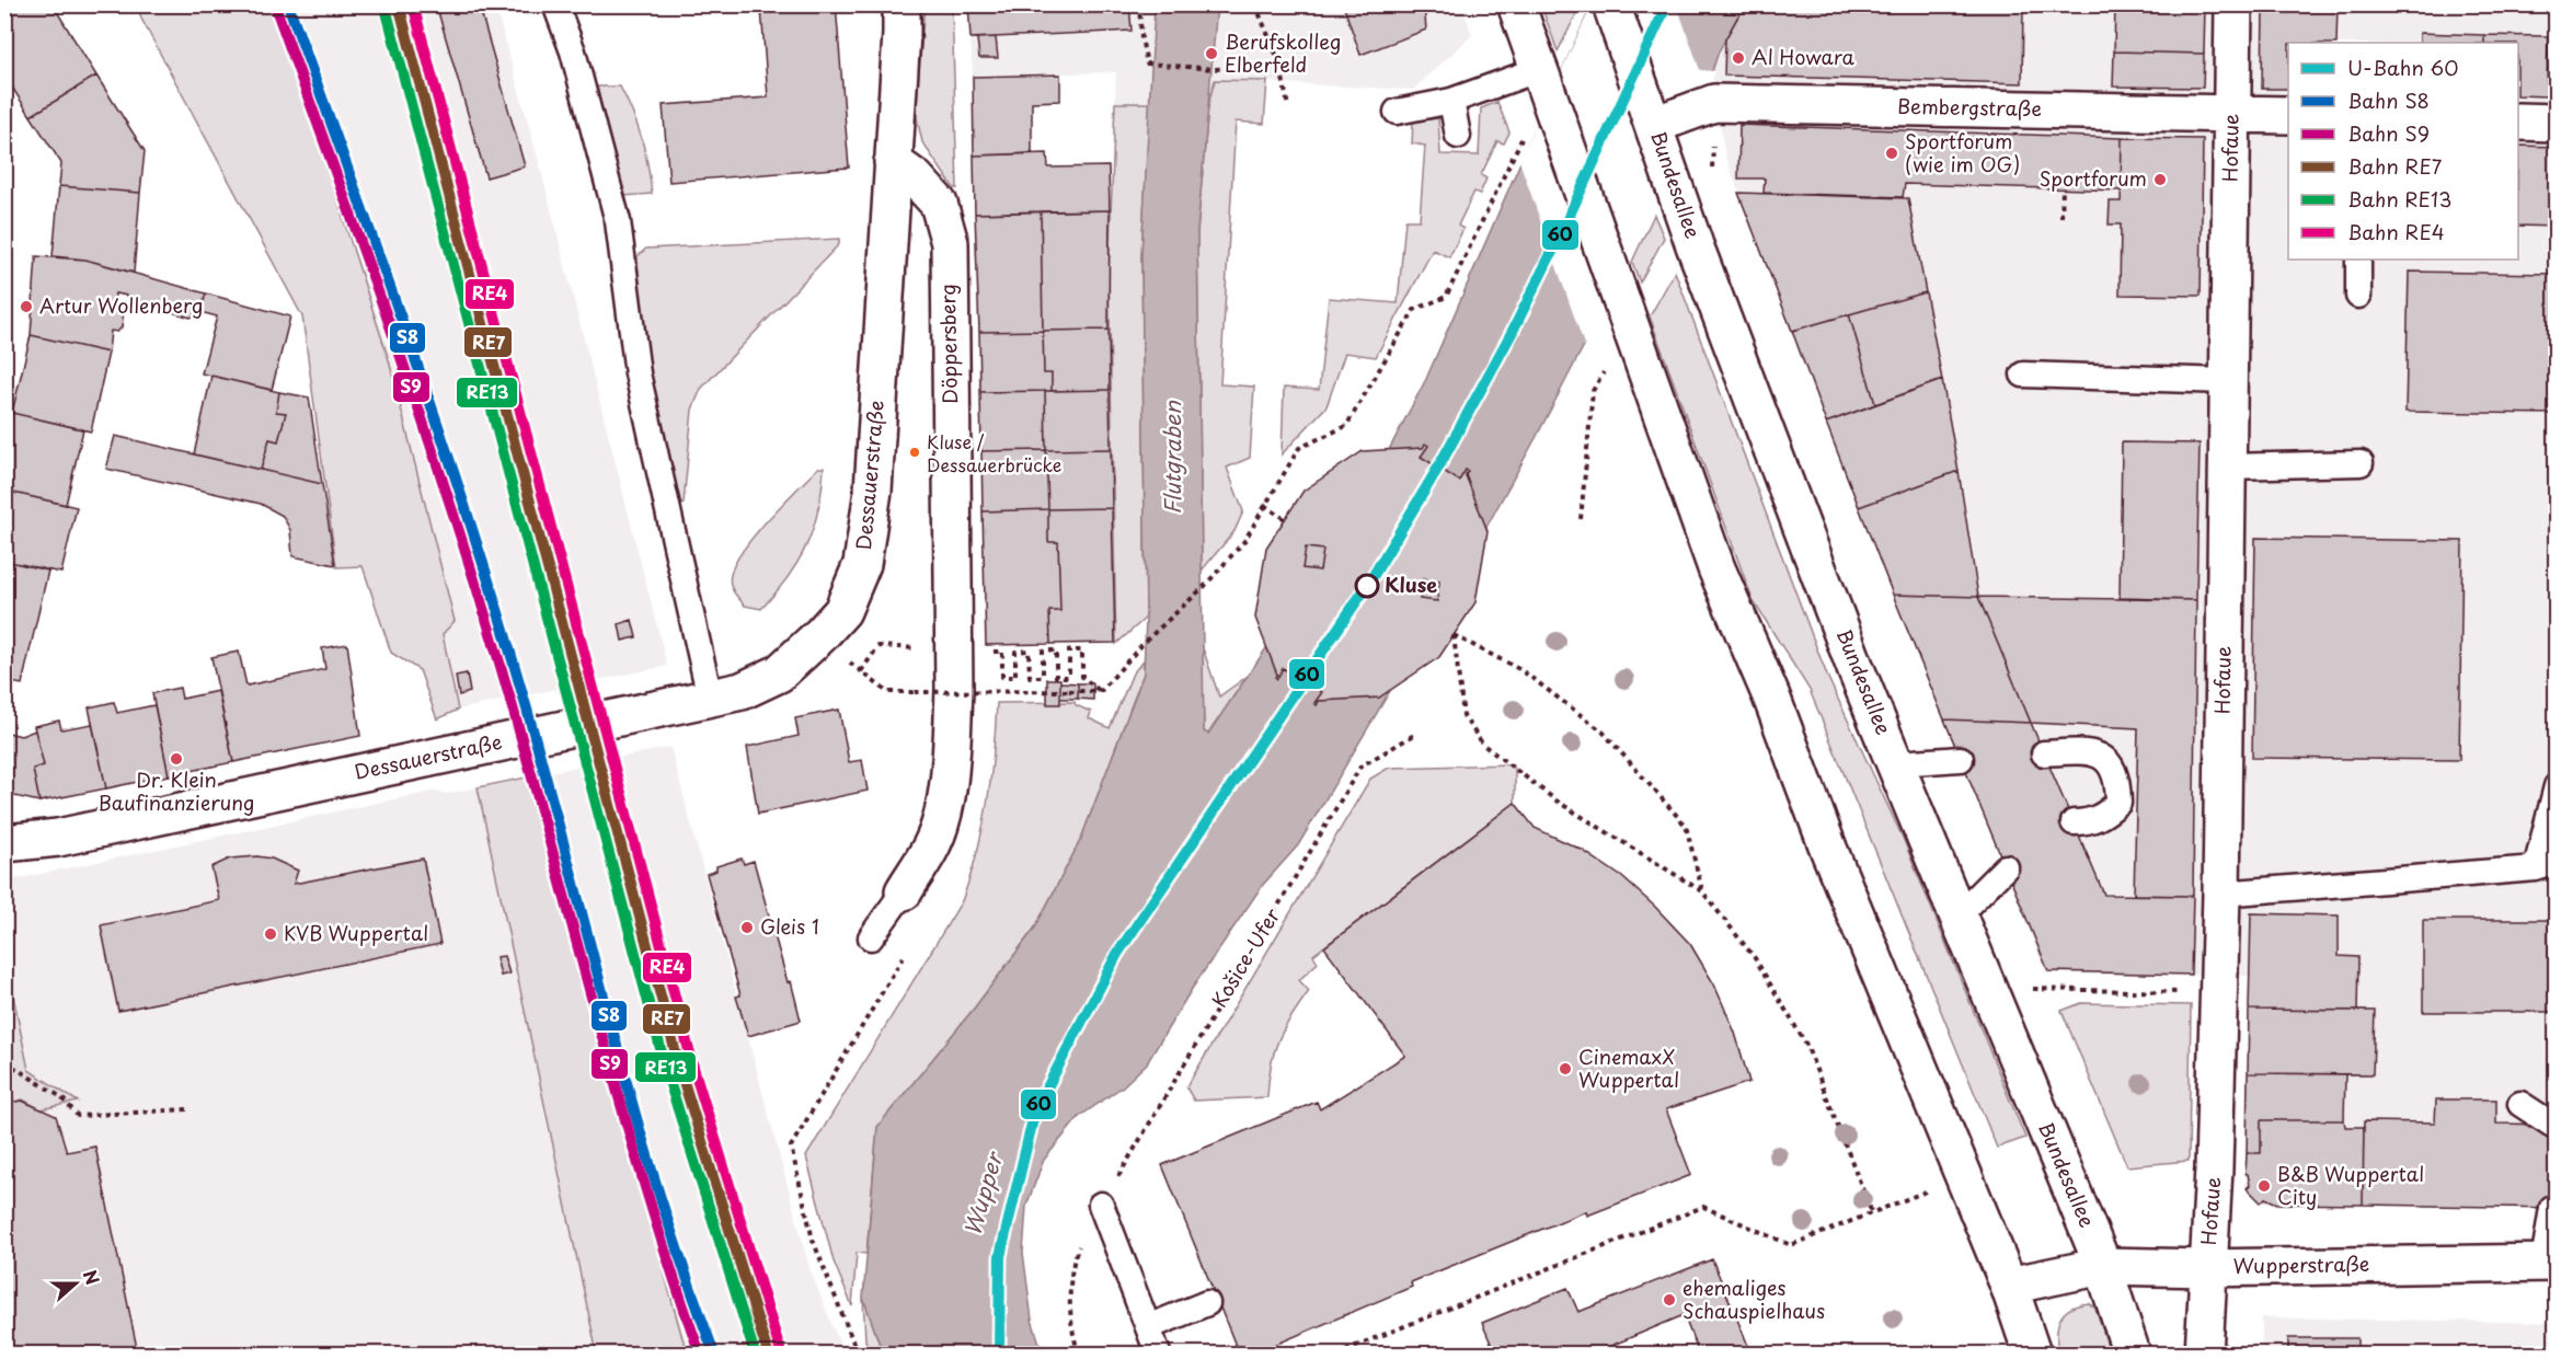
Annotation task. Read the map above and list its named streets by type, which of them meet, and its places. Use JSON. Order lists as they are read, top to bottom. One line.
{"streets":{"street":["Bembergstraße","Hofaue","Bundesallee","Döppersberg","Dessauerstraße","Wupperstraße"],"path":["Košice-Ufer"]},"crossings":[["Bembergstraße","Hofaue"],["Bembergstraße","Bundesallee"],["Hofaue","Wupperstraße"],["Bundesallee","Wupperstraße"],["Döppersberg","Dessauerstraße"]],"water":["Flutgraben","Wupper"],"places":["Berufskolleg Elberfeld","Al Howara","Sportforum (wie im OG)","Sportforum","Artur Wollenberg","Kluse / Dessauerbrücke","Kluse","Dr. Klein Baufinanzierung","Gleis 1","KVB Wuppertal","CinemaxX Wuppertal","B&B Wuppertal City","ehemaliges Schauspielhaus"],"lines":["metro line 60","rail line S8","rail line RE7","rail line RE4","rail line RE13","rail line S9"],"legend":["U-Bahn 60","Bahn S8","Bahn S9","Bahn RE7","Bahn RE13","Bahn RE4"],"north":"right"}
